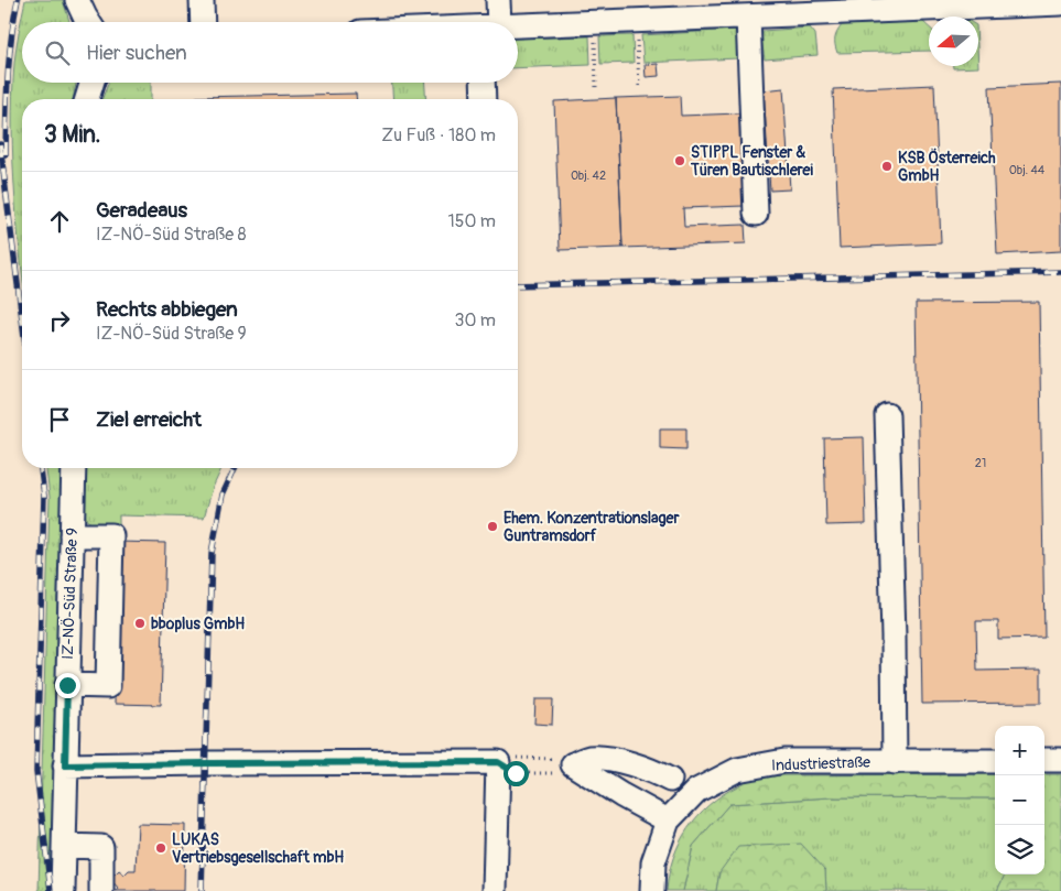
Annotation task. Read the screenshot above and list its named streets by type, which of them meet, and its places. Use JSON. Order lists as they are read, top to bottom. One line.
{"streets":{"street":["IZ-NÖ-Süd Straße 9","Industriestraße"]},"places":["STIPPL Fenster & Türen Bautischlerei","KSB Österreich GmbH","Ehem. Konzentrationslager Guntramsdorf","bboplus GmbH","LUKAS Vertriebsgesellschaft mbH"],"house_numbers":["Obj. 44","Obj. 42","21"],"north":"left","page":{"search":"Hier suchen","heading":["3 Min.","Zu Fuß · 180 m"],"list":[["Geradeaus","IZ-NÖ-Süd Straße 8","150 m"],["Rechts abbiegen","IZ-NÖ-Süd Straße 9","30 m"],"Ziel erreicht"],"map_buttons":["+","−"]}}
